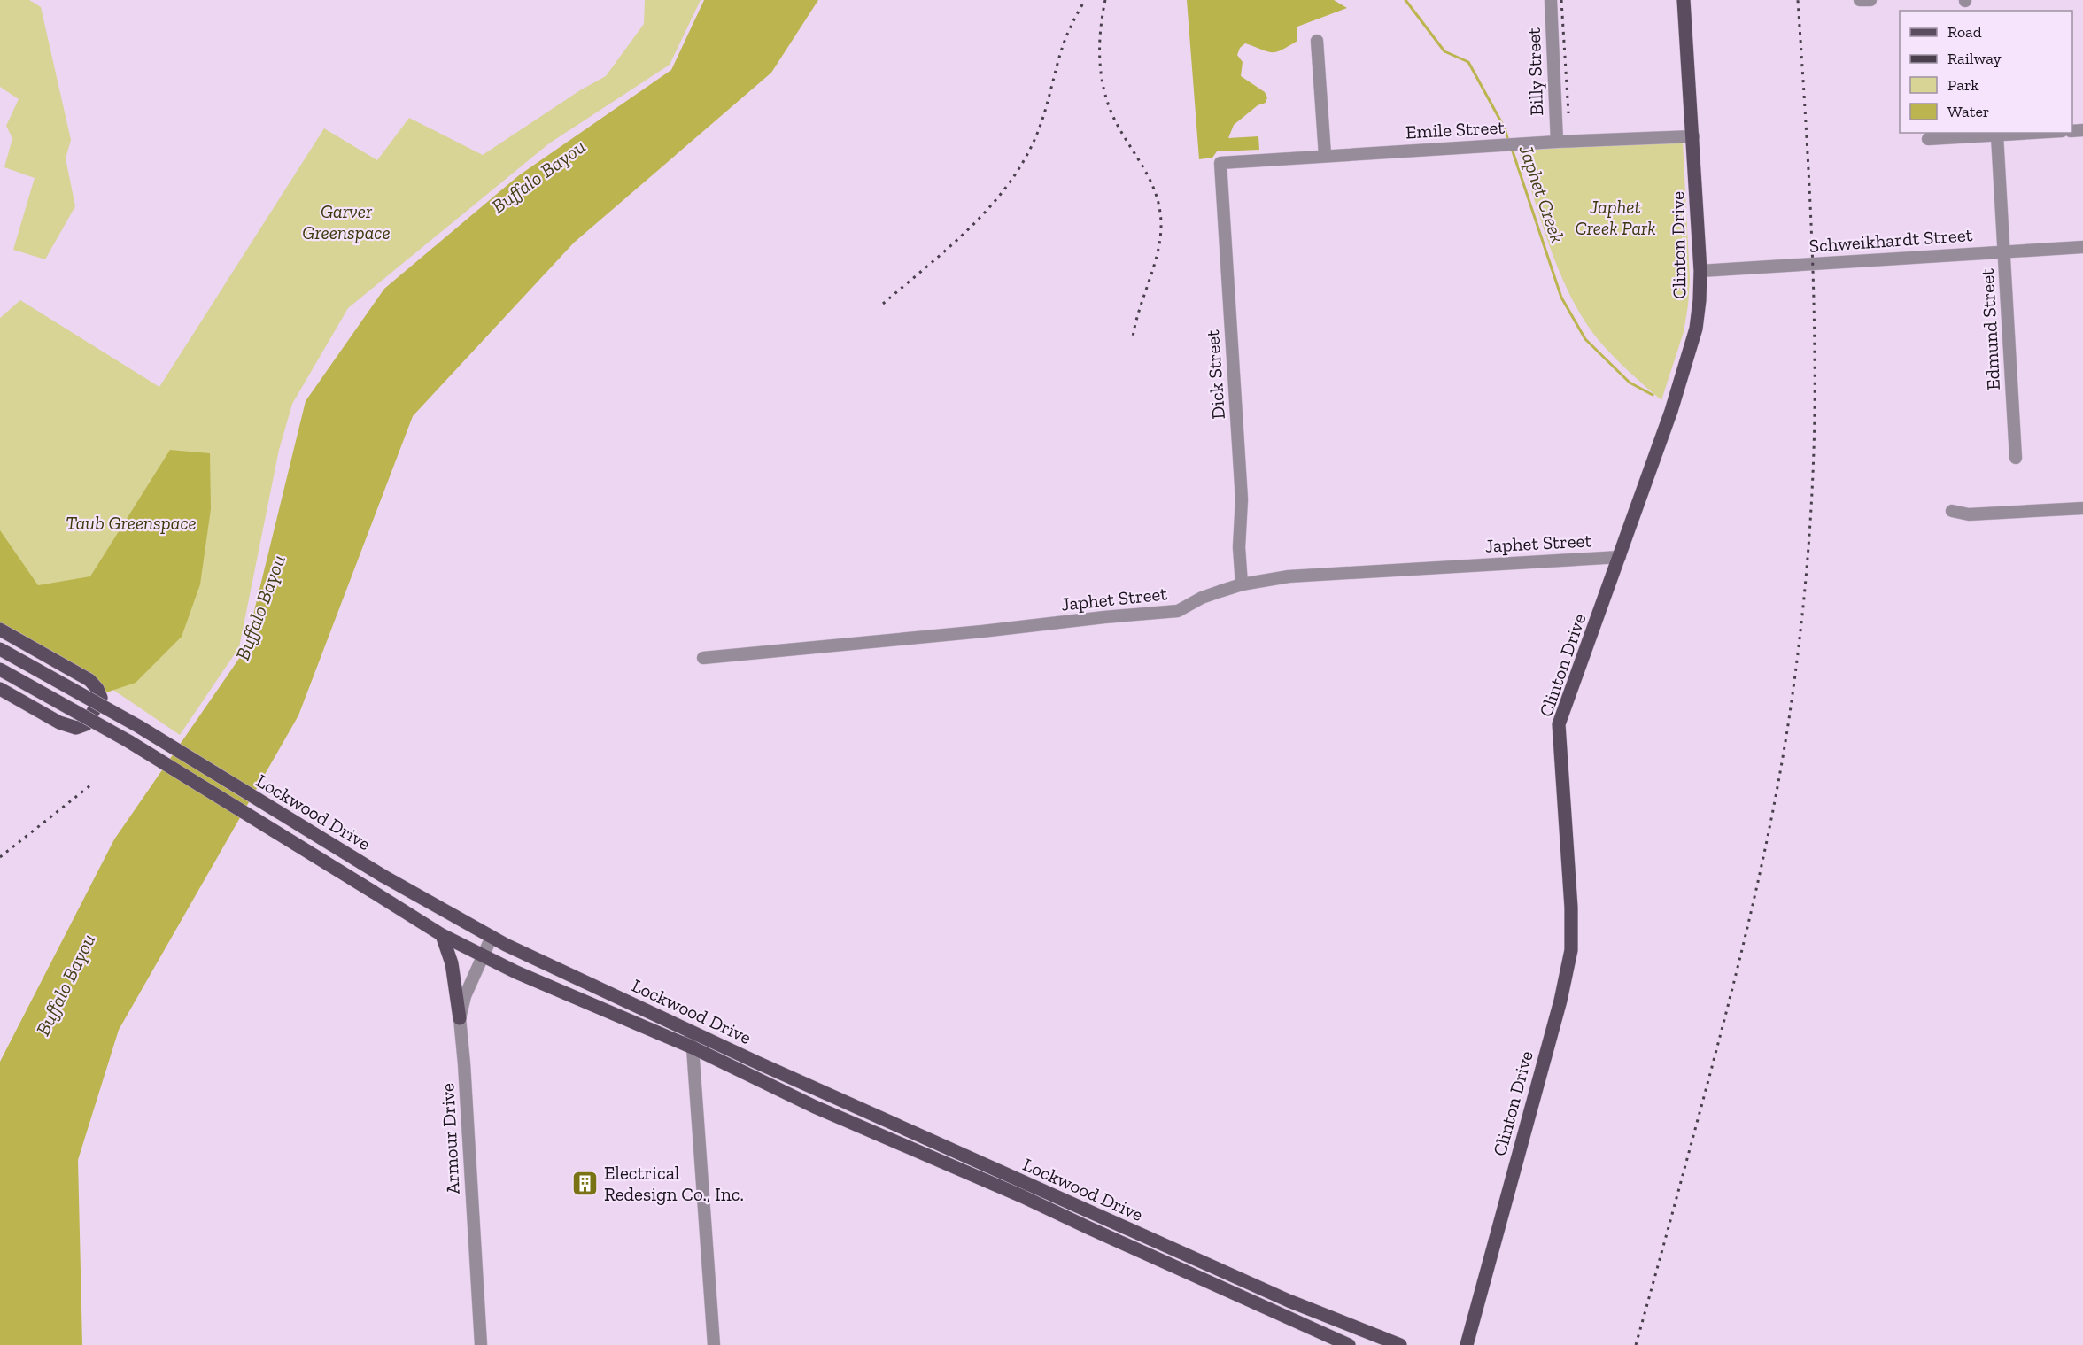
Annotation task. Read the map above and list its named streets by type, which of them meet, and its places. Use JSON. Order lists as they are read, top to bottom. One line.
{"streets":{"main road":["Clinton Drive","Lockwood Drive"],"street":["Billy Street","Emile Street","Schweikhardt Street","Edmund Street","Dick Street","Japhet Street","Armour Drive"]},"crossings":[["Billy Street","Emile Street"],["Emile Street","Clinton Drive"],["Emile Street","Dick Street"],["Schweikhardt Street","Clinton Drive"],["Schweikhardt Street","Edmund Street"],["Clinton Drive","Japhet Street"],["Dick Street","Japhet Street"],["Lockwood Drive","Armour Drive"]],"water":["Buffalo Bayou","Japhet Creek"],"parks":["Japhet Creek Park","Garver Greenspace","Taub Greenspace"],"places":{"building":["Electrical Redesign Co., Inc."]},"legend":["Road","Railway","Park","Water"]}
